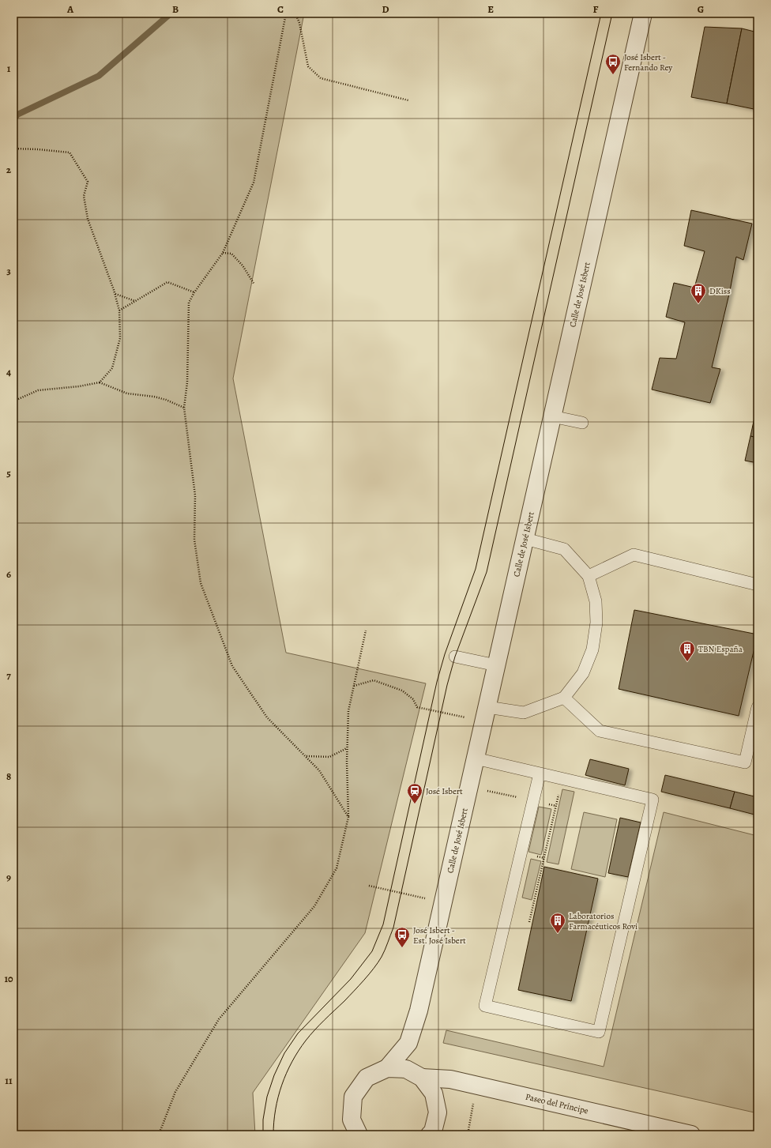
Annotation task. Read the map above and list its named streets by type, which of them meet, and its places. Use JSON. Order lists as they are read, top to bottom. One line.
{"streets":{"street":["Calle de José Isbert","Paseo del Príncipe"]},"places":{"bus stop":["José Isbert - Fernando Rey","José Isbert - Est. José Isbert"],"building":["DKiss","TBN España","Laboratorios Farmacéuticos Rovi"],"station":["José Isbert"]},"grid":{"columns":["A","B","C","D","E","F","G"],"rows":["1","2","3","4","5","6","7","8","9","10","11"]}}
